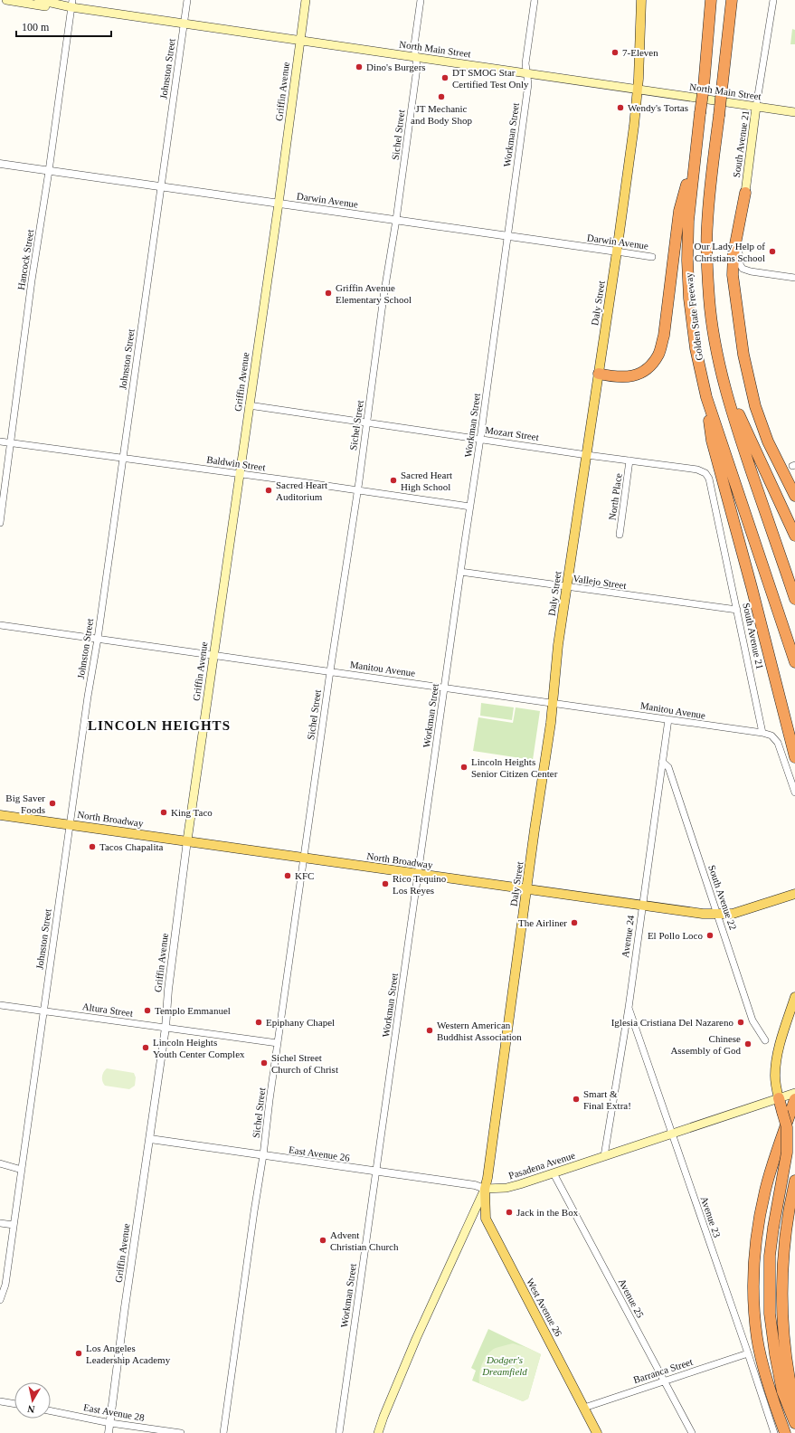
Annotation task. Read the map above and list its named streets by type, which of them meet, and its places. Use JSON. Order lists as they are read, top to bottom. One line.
{"streets":{"highway":["Golden State Freeway"],"main road":["North Main Street","Griffin Avenue","South Avenue 21","Daly Street","North Broadway","Pasadena Avenue","West Avenue 26"],"street":["Johnston Street","Sichel Street","Workman Street","Darwin Avenue","Hancock Street","Mozart Street","Baldwin Street","North Place","Vallejo Street","Manitou Avenue","South Avenue 22","Avenue 24","Altura Street","East Avenue 26","Avenue 23","Avenue 25","Barranca Street","East Avenue 28"]},"crossings":[["North Main Street","Johnston Street"],["North Main Street","Griffin Avenue"],["North Main Street","Sichel Street"],["North Main Street","Workman Street"],["North Main Street","South Avenue 21"],["North Main Street","Hancock Street"],["North Main Street","Daly Street"],["Johnston Street","Darwin Avenue"],["Johnston Street","Baldwin Street"],["Johnston Street","Manitou Avenue"],["Johnston Street","North Broadway"],["Johnston Street","Altura Street"],["Griffin Avenue","Darwin Avenue"],["Griffin Avenue","Mozart Street"],["Griffin Avenue","Baldwin Street"],["Griffin Avenue","Manitou Avenue"],["Griffin Avenue","North Broadway"],["Griffin Avenue","Altura Street"],["Griffin Avenue","East Avenue 26"],["Griffin Avenue","East Avenue 28"],["Sichel Street","Darwin Avenue"],["Sichel Street","Mozart Street"],["Sichel Street","Baldwin Street"],["Sichel Street","Manitou Avenue"],["Sichel Street","North Broadway"],["Sichel Street","Altura Street"],["Sichel Street","East Avenue 26"],["Workman Street","Darwin Avenue"],["Workman Street","Mozart Street"],["Workman Street","Baldwin Street"],["Workman Street","Vallejo Street"],["Workman Street","Manitou Avenue"],["Workman Street","North Broadway"],["Workman Street","East Avenue 26"],["South Avenue 21","Mozart Street"],["South Avenue 21","Vallejo Street"],["South Avenue 21","Manitou Avenue"],["Darwin Avenue","Hancock Street"],["Darwin Avenue","Daly Street"],["Hancock Street","Baldwin Street"],["Daly Street","Mozart Street"],["Daly Street","Vallejo Street"],["Daly Street","Manitou Avenue"],["Daly Street","North Broadway"],["Daly Street","East Avenue 26"],["Daly Street","Pasadena Avenue"],["Daly Street","West Avenue 26"],["Mozart Street","North Place"],["Manitou Avenue","Avenue 24"],["North Broadway","South Avenue 22"],["North Broadway","Avenue 24"],["South Avenue 22","Avenue 24"],["Avenue 24","Pasadena Avenue"],["Avenue 24","Avenue 23"],["East Avenue 26","Pasadena Avenue"],["East Avenue 26","West Avenue 26"],["Pasadena Avenue","Avenue 23"],["Pasadena Avenue","Avenue 25"],["Pasadena Avenue","West Avenue 26"],["Avenue 23","Barranca Street"],["Avenue 25","Barranca Street"],["West Avenue 26","Barranca Street"]],"districts":["LINCOLN HEIGHTS"],"parks":["Dodger's Dreamfield"],"places":["7-Eleven","Dino's Burgers","DT SMOG Star Certified Test Only","JT Mechanic and Body Shop","Wendy's Tortas","Our Lady Help of Christians School","Griffin Avenue Elementary School","Sacred Heart High School","Sacred Heart Auditorium","Lincoln Heights Senior Citizen Center","Big Saver Foods","King Taco","Tacos Chapalita","KFC","Rico Tequino Los Reyes","The Airliner","El Pollo Loco","Templo Emmanuel","Epiphany Chapel","Iglesia Cristiana Del Nazareno","Western American Buddhist Association","Chinese Assembly of God","Lincoln Heights Youth Center Complex","Sichel Street Church of Christ","Smart & Final Extra!","Jack in the Box","Advent Christian Church","Los Angeles Leadership Academy"],"scale_bar":"100 m","north":"bottom"}
